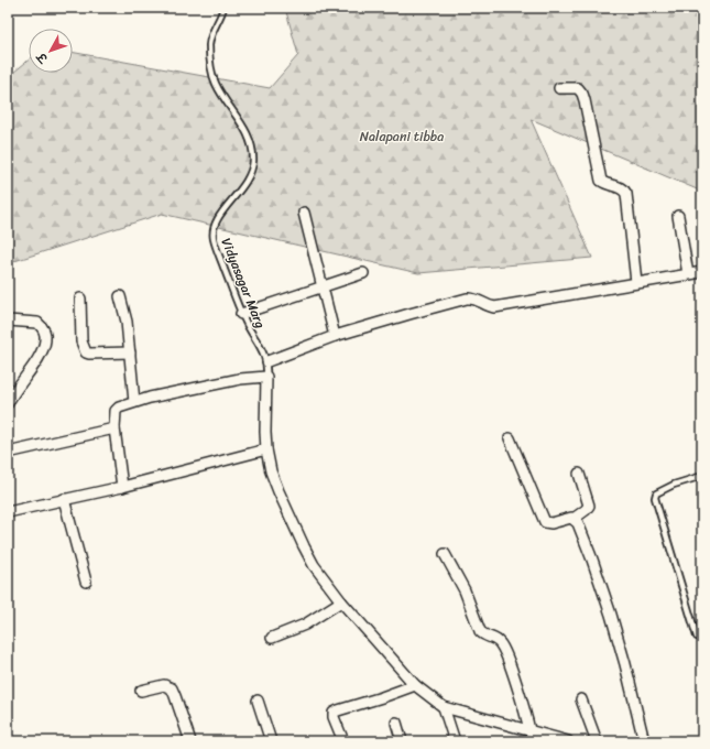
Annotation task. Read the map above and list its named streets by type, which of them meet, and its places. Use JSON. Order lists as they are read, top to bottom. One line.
{"streets":{"lane":["Vidyasagar Marg"]},"parks":["Nalapani tibba"],"north":"bottom left"}
